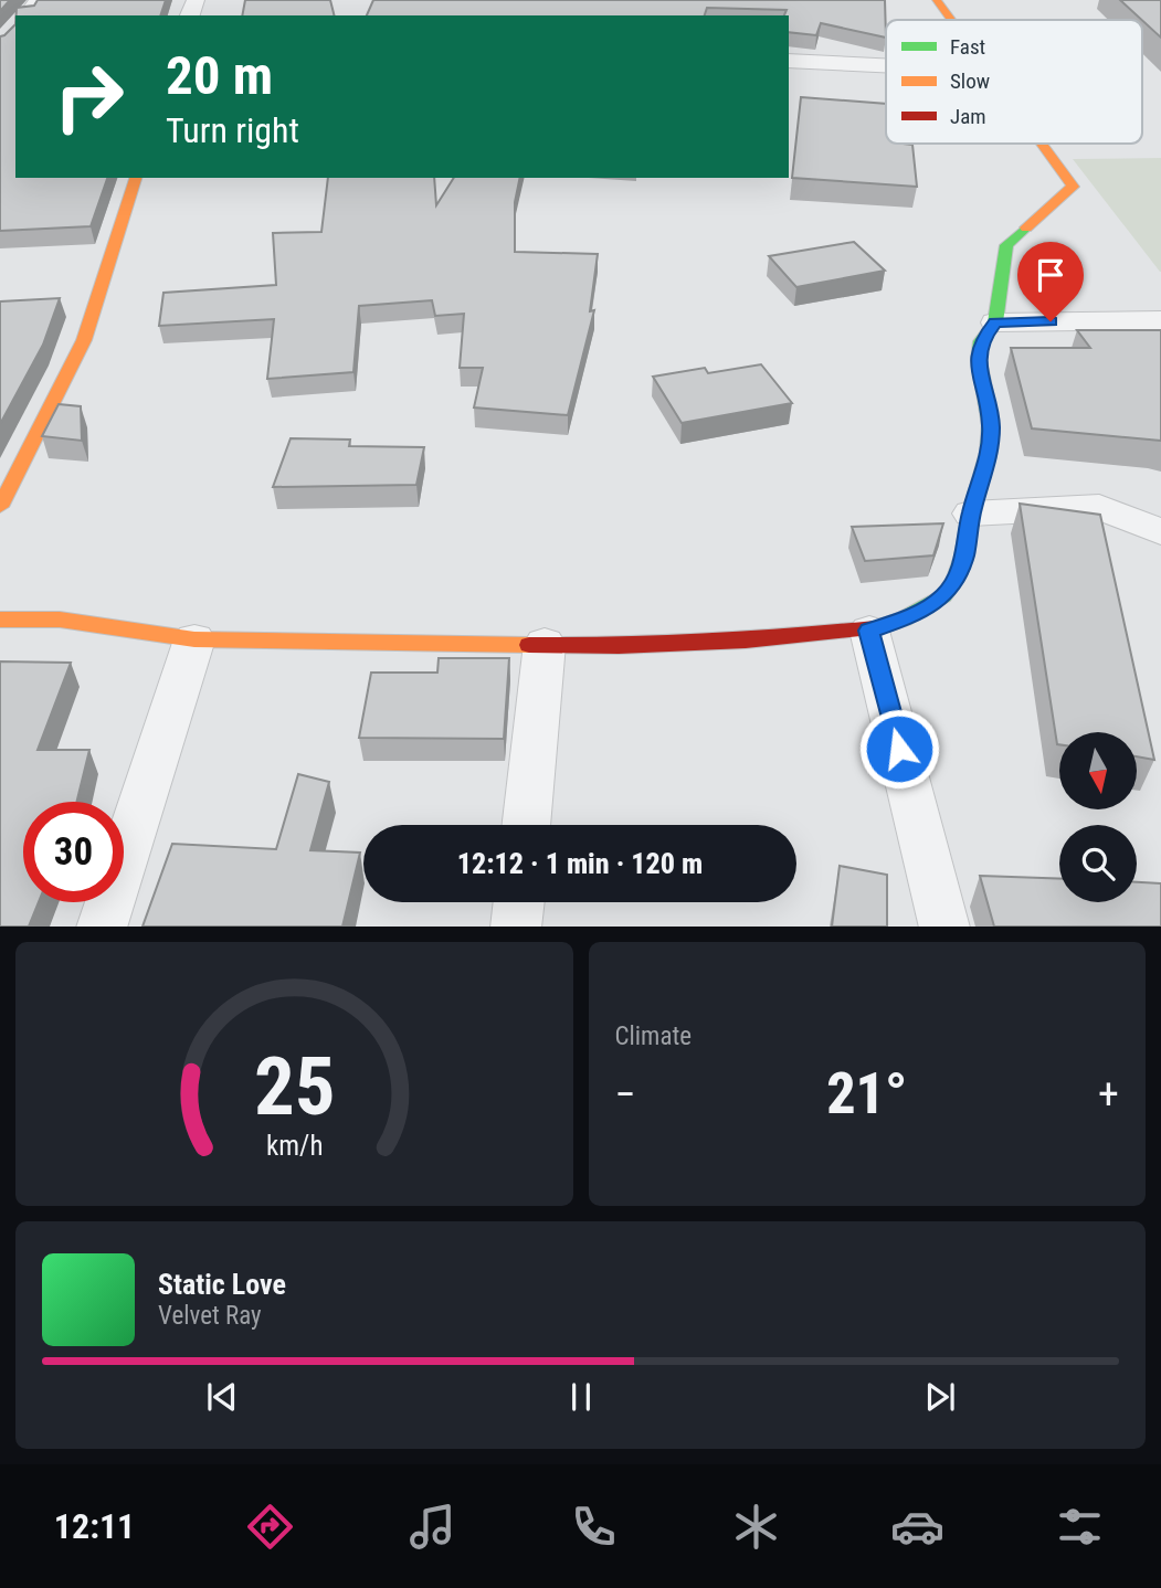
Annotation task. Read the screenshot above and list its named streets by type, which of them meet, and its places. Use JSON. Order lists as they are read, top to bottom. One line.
{"legend":["Fast","Slow","Jam"],"north":"bottom","page":{"turn":["20 m","Turn right"],"limit":"30","trip":"12:12 · 1 min · 120 m","tile":"Climate","heat":["−","21°","+"],"song":["Static Love","Velvet Ray"],"tabs":"12:11","gauge":["25","km/h"]}}
